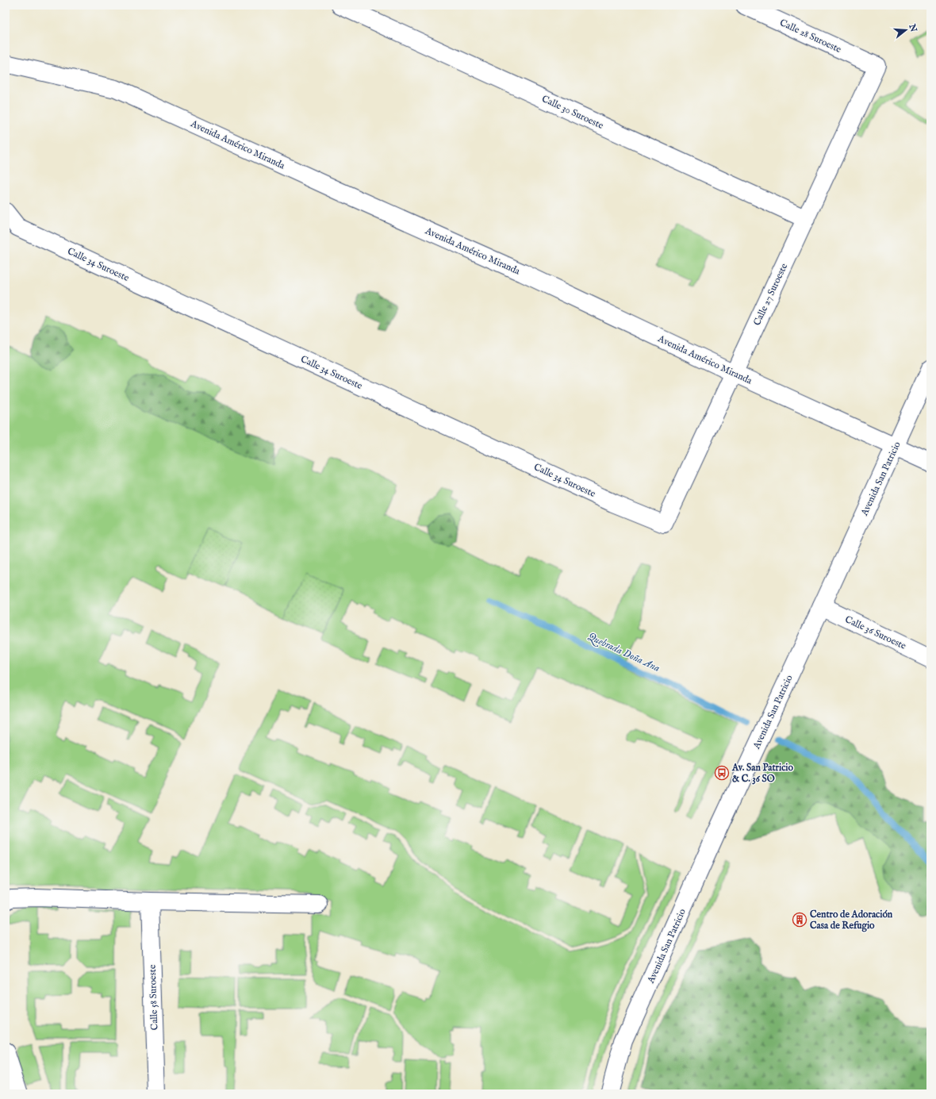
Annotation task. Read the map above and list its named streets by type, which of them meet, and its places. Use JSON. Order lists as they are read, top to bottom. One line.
{"streets":{"street":["Calle 28 Suroeste","Calle 30 Suroeste","Avenida Américo Miranda","Calle 34 Suroeste","Calle 27 Suroeste","Avenida San Patricio","Calle 36 Suroeste","Calle 58 Suroeste"]},"crossings":[["Calle 28 Suroeste","Calle 27 Suroeste"],["Calle 30 Suroeste","Calle 27 Suroeste"],["Avenida Américo Miranda","Calle 27 Suroeste"],["Avenida Américo Miranda","Avenida San Patricio"],["Calle 34 Suroeste","Calle 27 Suroeste"],["Avenida San Patricio","Calle 36 Suroeste"]],"water":["Quebrada Doña Ana"],"places":{"bus stop":["Av. San Patricio & C. 36 SO"],"building":["Centro de Adoración Casa de Refugio"]},"north":"right"}
